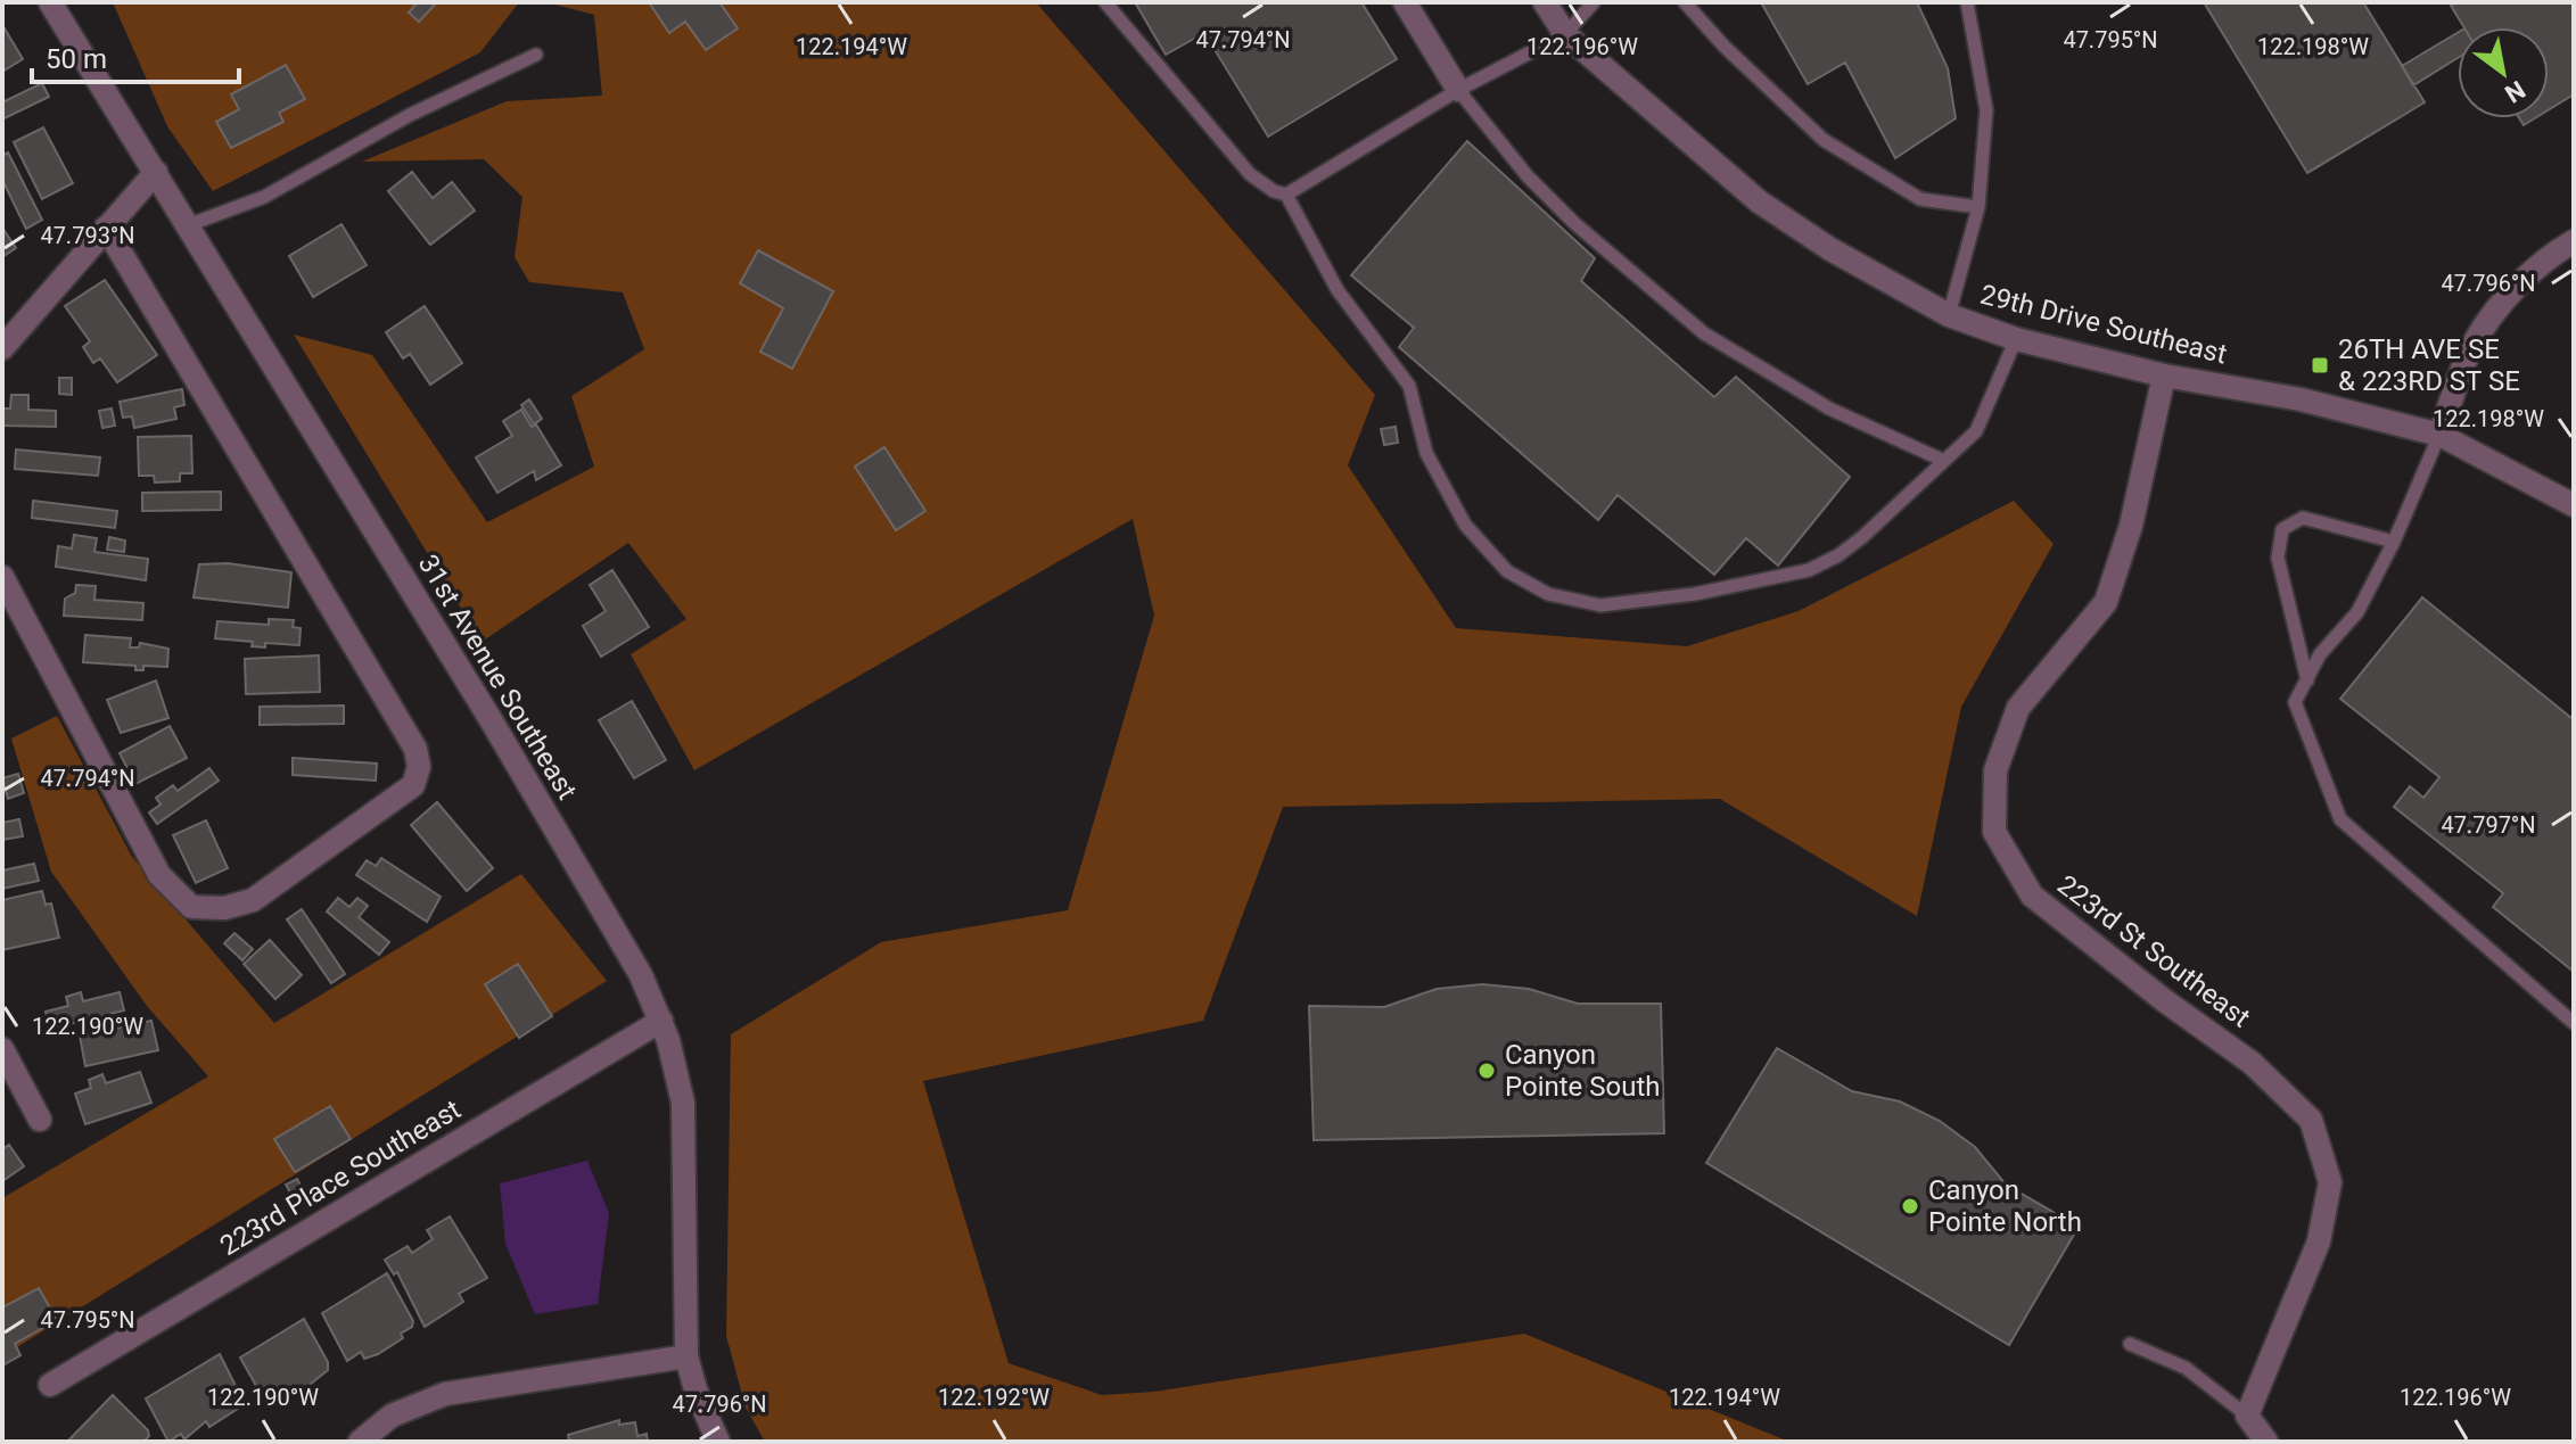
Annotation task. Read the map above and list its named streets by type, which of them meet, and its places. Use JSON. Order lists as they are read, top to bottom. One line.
{"streets":{"street":["29th Drive Southeast","31st Avenue Southeast","223rd St Southeast","223rd Place Southeast"]},"crossings":[["29th Drive Southeast","223rd St Southeast"],["31st Avenue Southeast","223rd Place Southeast"]],"places":{"transit":["26TH AVE SE & 223RD ST SE"],"other":["Canyon Pointe South","Canyon Pointe North"]},"scale_bar":"50 m","north":"bottom right","coordinates":["47.794°N","47.795°N","122.194°W","122.196°W","122.198°W","47.793°N","47.796°N","47.797°N","122.190°W","122.192°W"]}
